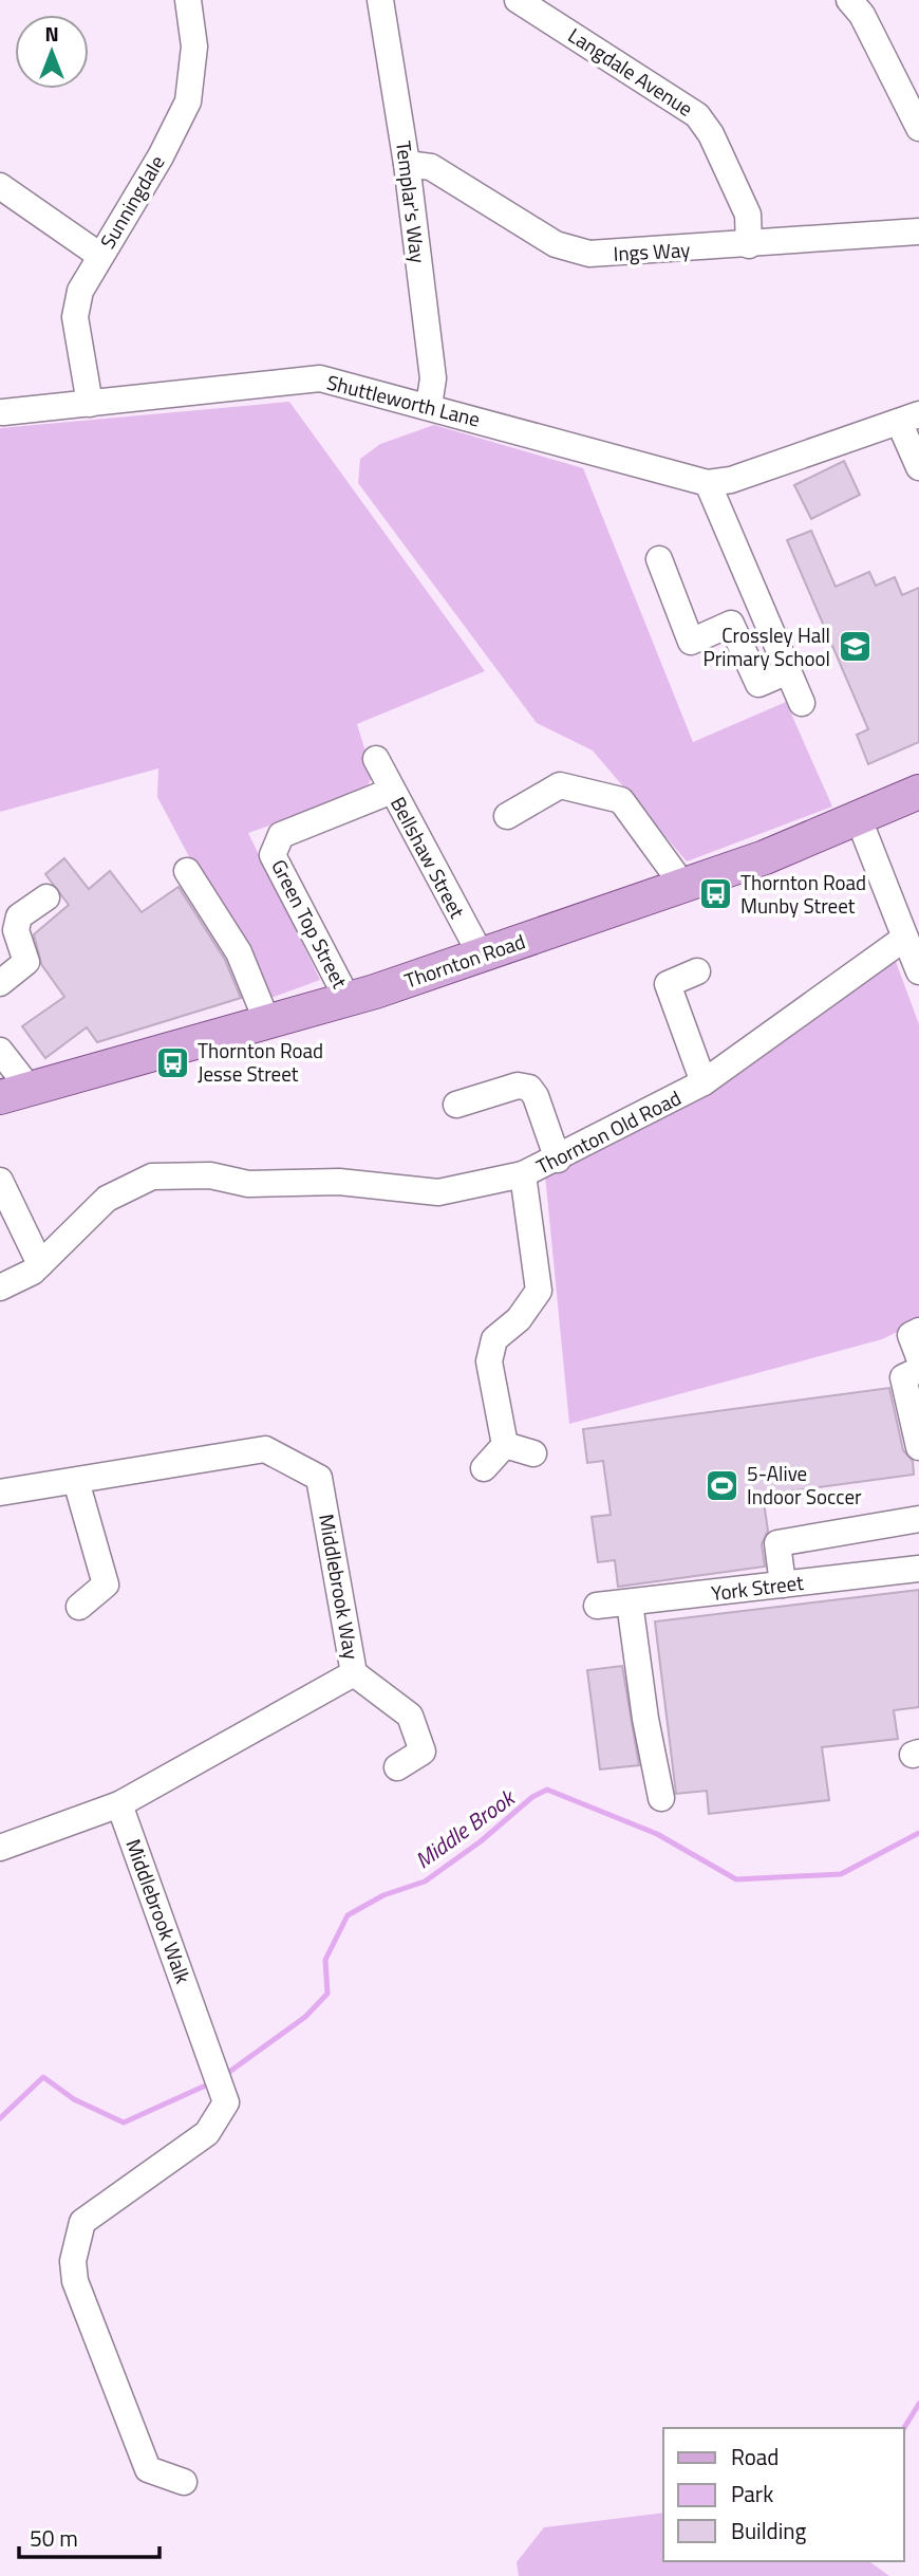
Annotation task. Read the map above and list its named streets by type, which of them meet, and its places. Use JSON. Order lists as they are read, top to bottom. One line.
{"streets":{"main road":["Thornton Road"],"street":["Langdale Avenue","Sunningdale","Templar's Way","Ings Way","Shuttleworth Lane","Bellshaw Street","Green Top Street","Thornton Old Road","Middlebrook Way","York Street","Middlebrook Walk"]},"crossings":[["Langdale Avenue","Ings Way"],["Sunningdale","Shuttleworth Lane"],["Templar's Way","Ings Way"],["Templar's Way","Shuttleworth Lane"],["Bellshaw Street","Green Top Street"],["Bellshaw Street","Thornton Road"],["Green Top Street","Thornton Road"],["Middlebrook Way","Middlebrook Walk"]],"water":["Middle Brook"],"places":{"school or university":["Crossley Hall Primary School"],"bus stop":["Thornton Road Munby Street","Thornton Road Jesse Street"],"sports":["5-Alive Indoor Soccer"]},"legend":["Road","Park","Building"],"scale_bar":"50 m","north":"top"}
